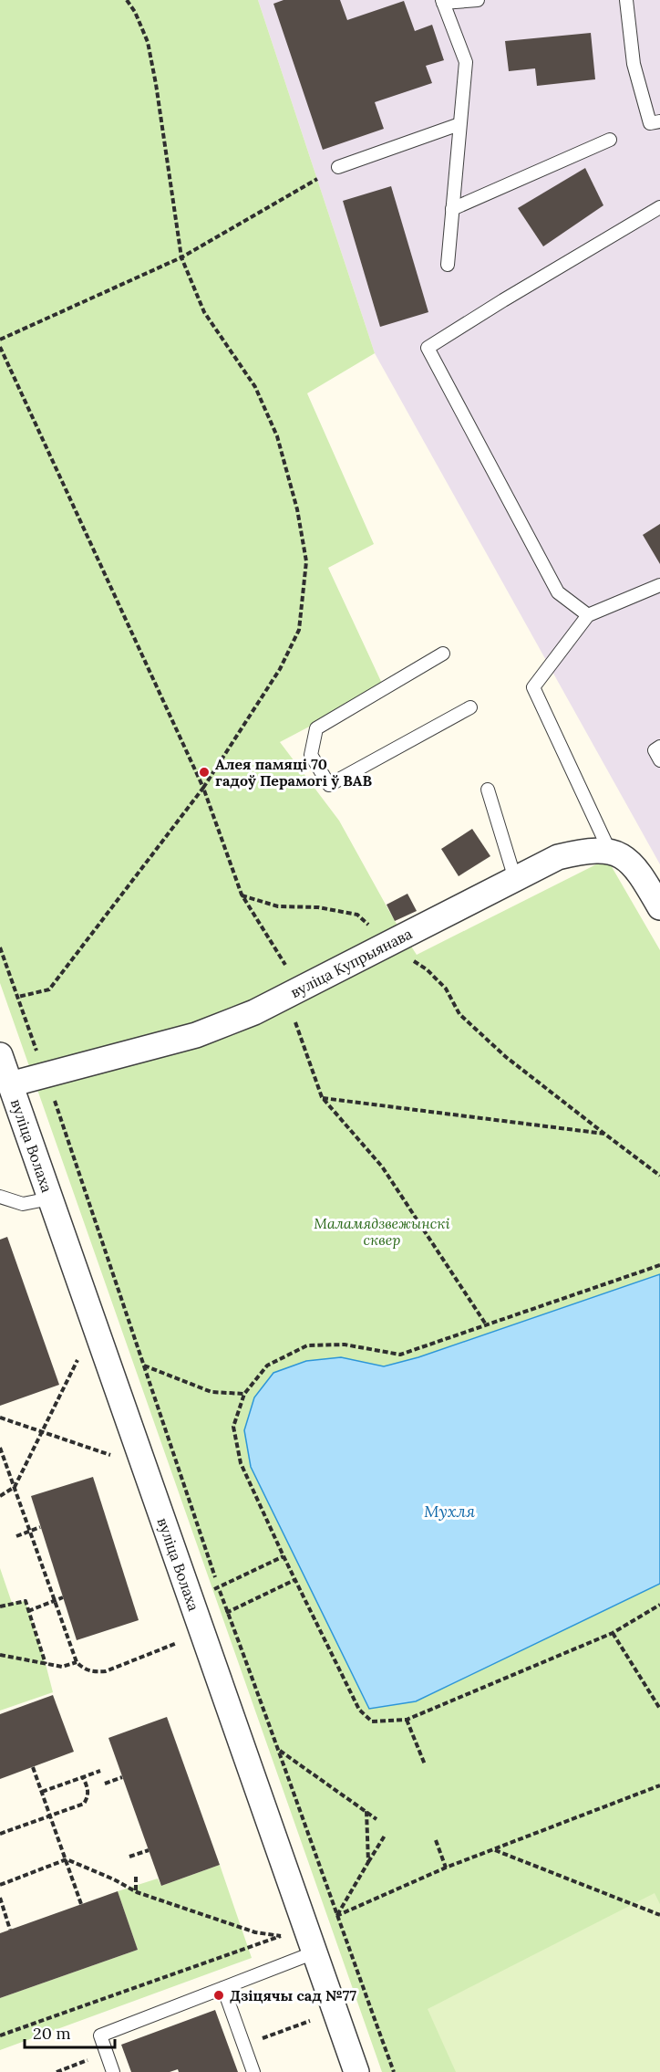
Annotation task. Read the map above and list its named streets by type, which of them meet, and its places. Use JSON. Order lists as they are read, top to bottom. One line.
{"streets":{"street":["вуліца Купрыянава","вуліца Волаха"]},"crossings":[["вуліца Купрыянава","вуліца Волаха"]],"water":["Мухля"],"parks":["Маламядзвежынскі сквер"],"places":["Алея памяці 70 гадоў Перамогі ў ВАВ","Дзіцячы сад №77"],"scale_bar":"20 m"}
